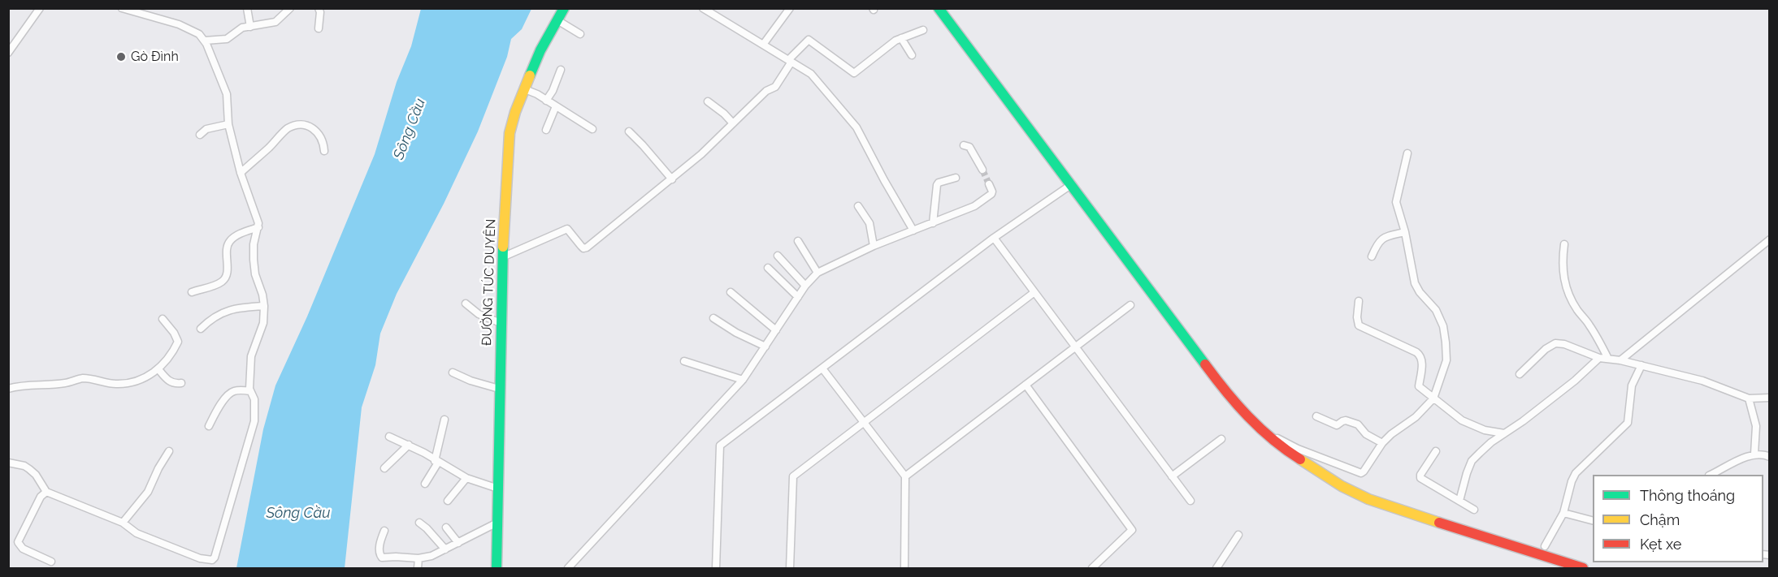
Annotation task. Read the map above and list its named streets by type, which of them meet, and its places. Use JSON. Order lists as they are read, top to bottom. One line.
{"streets":{"main road":["ĐƯỜNG TÚC DUYÊN"]},"water":["Sông Cầu"],"places":["Gò Đình"],"legend":["Thông thoáng","Chậm","Kẹt xe"]}
